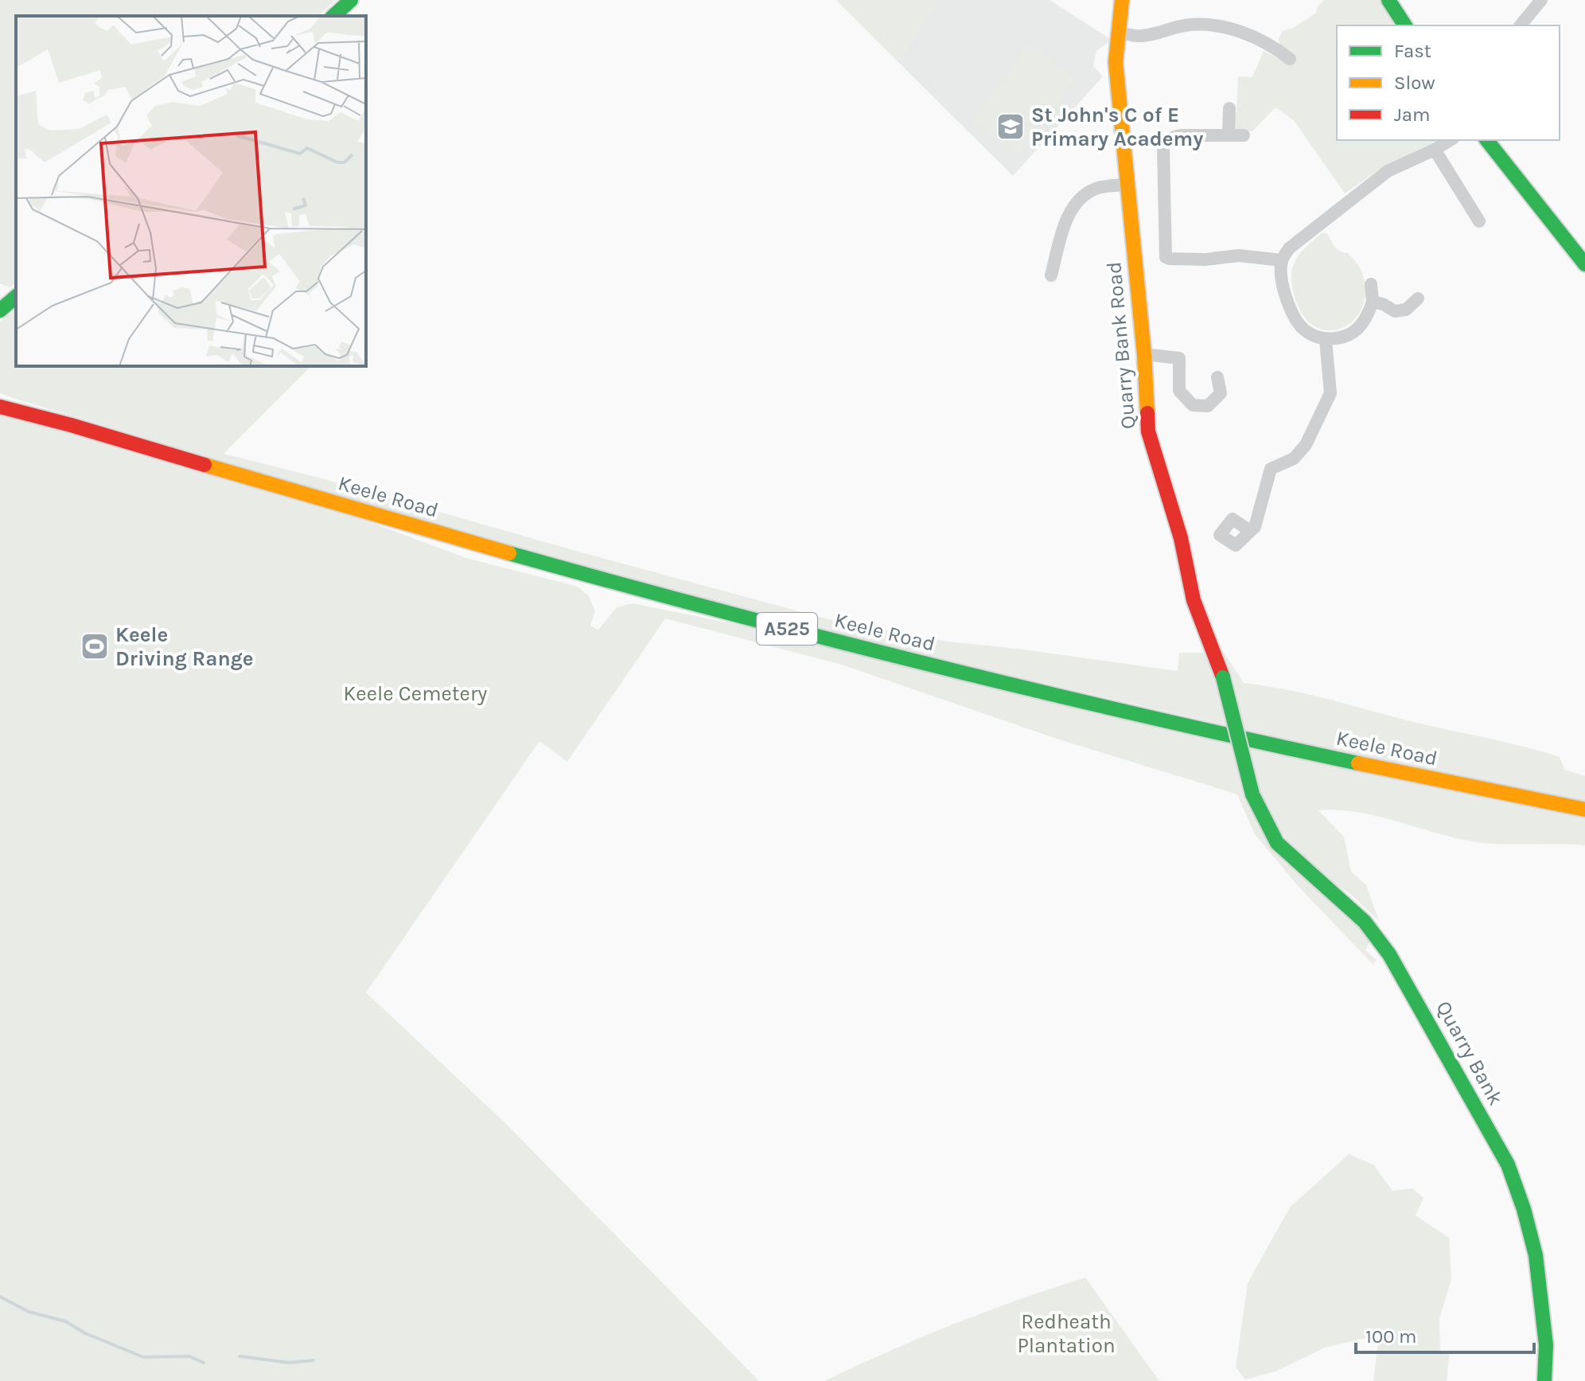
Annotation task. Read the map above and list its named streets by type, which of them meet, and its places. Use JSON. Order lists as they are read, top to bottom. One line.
{"streets":{"street":["Quarry Bank Road","Keele Road","A525","Quarry Bank"]},"crossings":[["Quarry Bank Road","Quarry Bank"]],"parks":["Keele Cemetery","Redheath Plantation"],"places":{"school or university":["St John's C of E Primary Academy"],"sports":["Keele Driving Range"]},"legend":["Fast","Slow","Jam"],"scale_bar":"100 m"}
